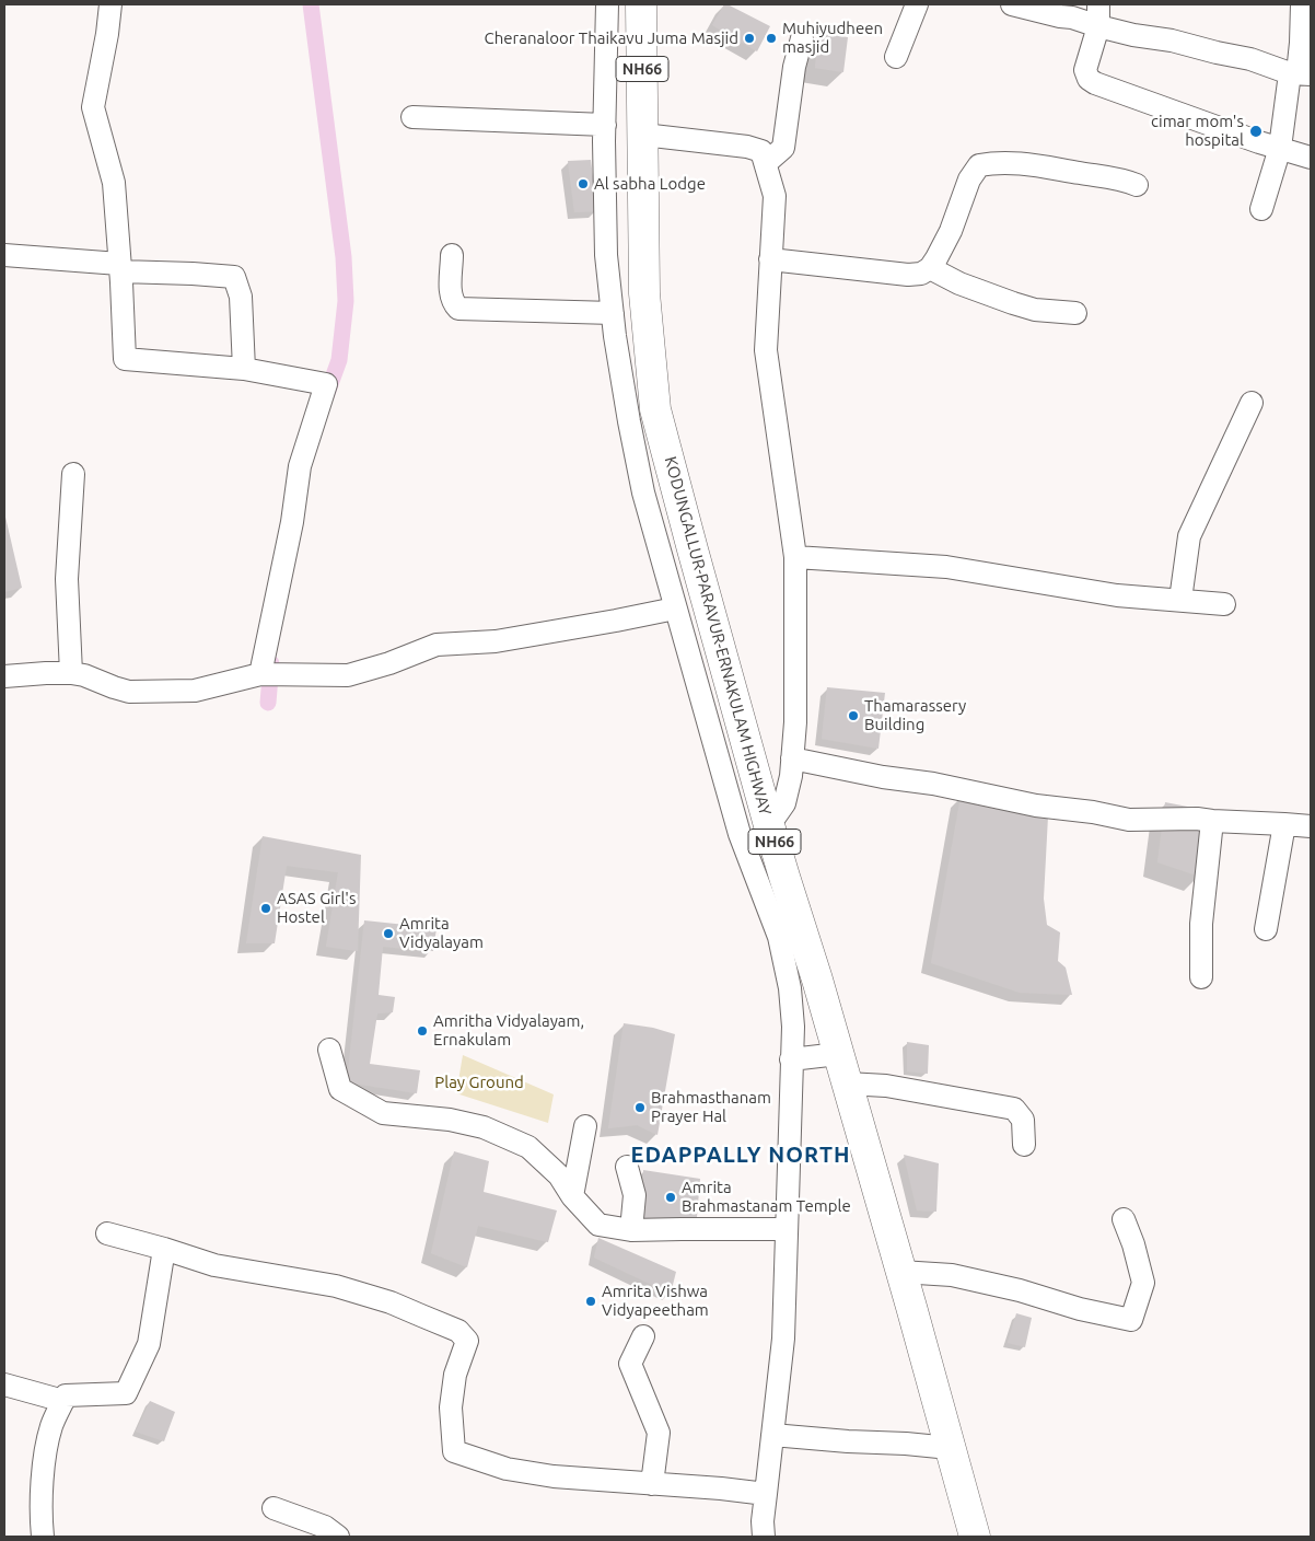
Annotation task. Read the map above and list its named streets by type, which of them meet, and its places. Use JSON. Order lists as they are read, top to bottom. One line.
{"streets":{"highway":["NH66","KODUNGALLUR-PARAVUR-ERNAKULAM HIGHWAY"]},"districts":["EDAPPALLY NORTH"],"parks":["Play Ground"],"places":["Cheranaloor Thaikavu Juma Masjid","Muhiyudheen masjid","cimar mom's hospital","Al sabha Lodge","Thamarassery Building","ASAS Girl's Hostel","Amrita Vidyalayam","Amritha Vidyalayam, Ernakulam","Brahmasthanam Prayer Hal","Amrita Brahmastanam Temple","Amrita Vishwa Vidyapeetham"]}
